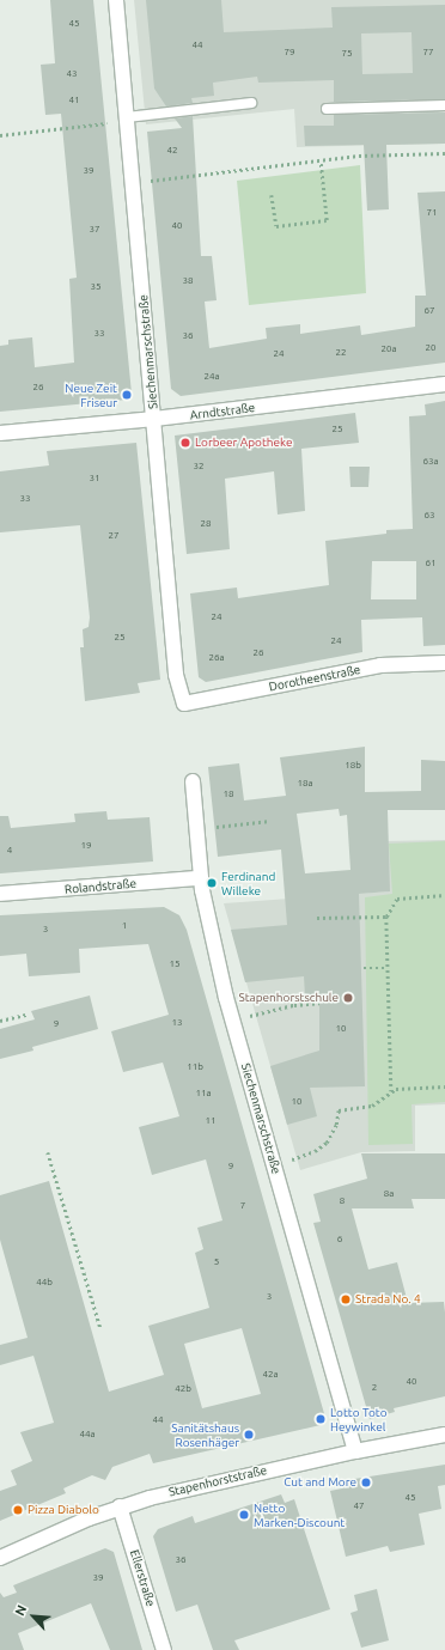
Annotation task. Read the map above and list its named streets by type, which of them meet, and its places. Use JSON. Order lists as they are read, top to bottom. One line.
{"streets":{"street":["Siechenmarschstraße","Arndtstraße","Dorotheenstraße","Rolandstraße","Stapenhorststraße","Ellerstraße"]},"crossings":[["Siechenmarschstraße","Arndtstraße"],["Siechenmarschstraße","Dorotheenstraße"],["Siechenmarschstraße","Rolandstraße"],["Siechenmarschstraße","Stapenhorststraße"],["Stapenhorststraße","Ellerstraße"]],"places":["Neue Zeit Friseur","Lorbeer Apotheke","Ferdinand Willeke","Stapenhorstschule","Strada No. 4","Lotto Toto Heywinkel","Sanitätshaus Rosenhäger","Cut and More","Pizza Diabolo","Netto Marken-Discount"],"house_numbers":["45","44","79","77","75","43","41","42","39","71","40","37","38","35","67","33","36","20","20a","22","24","24a","26","25","63a","32","31","33","63","28","27","61","24","25","24","26","26a","18b","18a","18","19","4","1","3","15","13","9","10","11b","11a","10","11","9","8a","8","7","6","5","44b","3","42a","40","2","42b","44","44a","45","47","36","39"],"north":"top left"}
